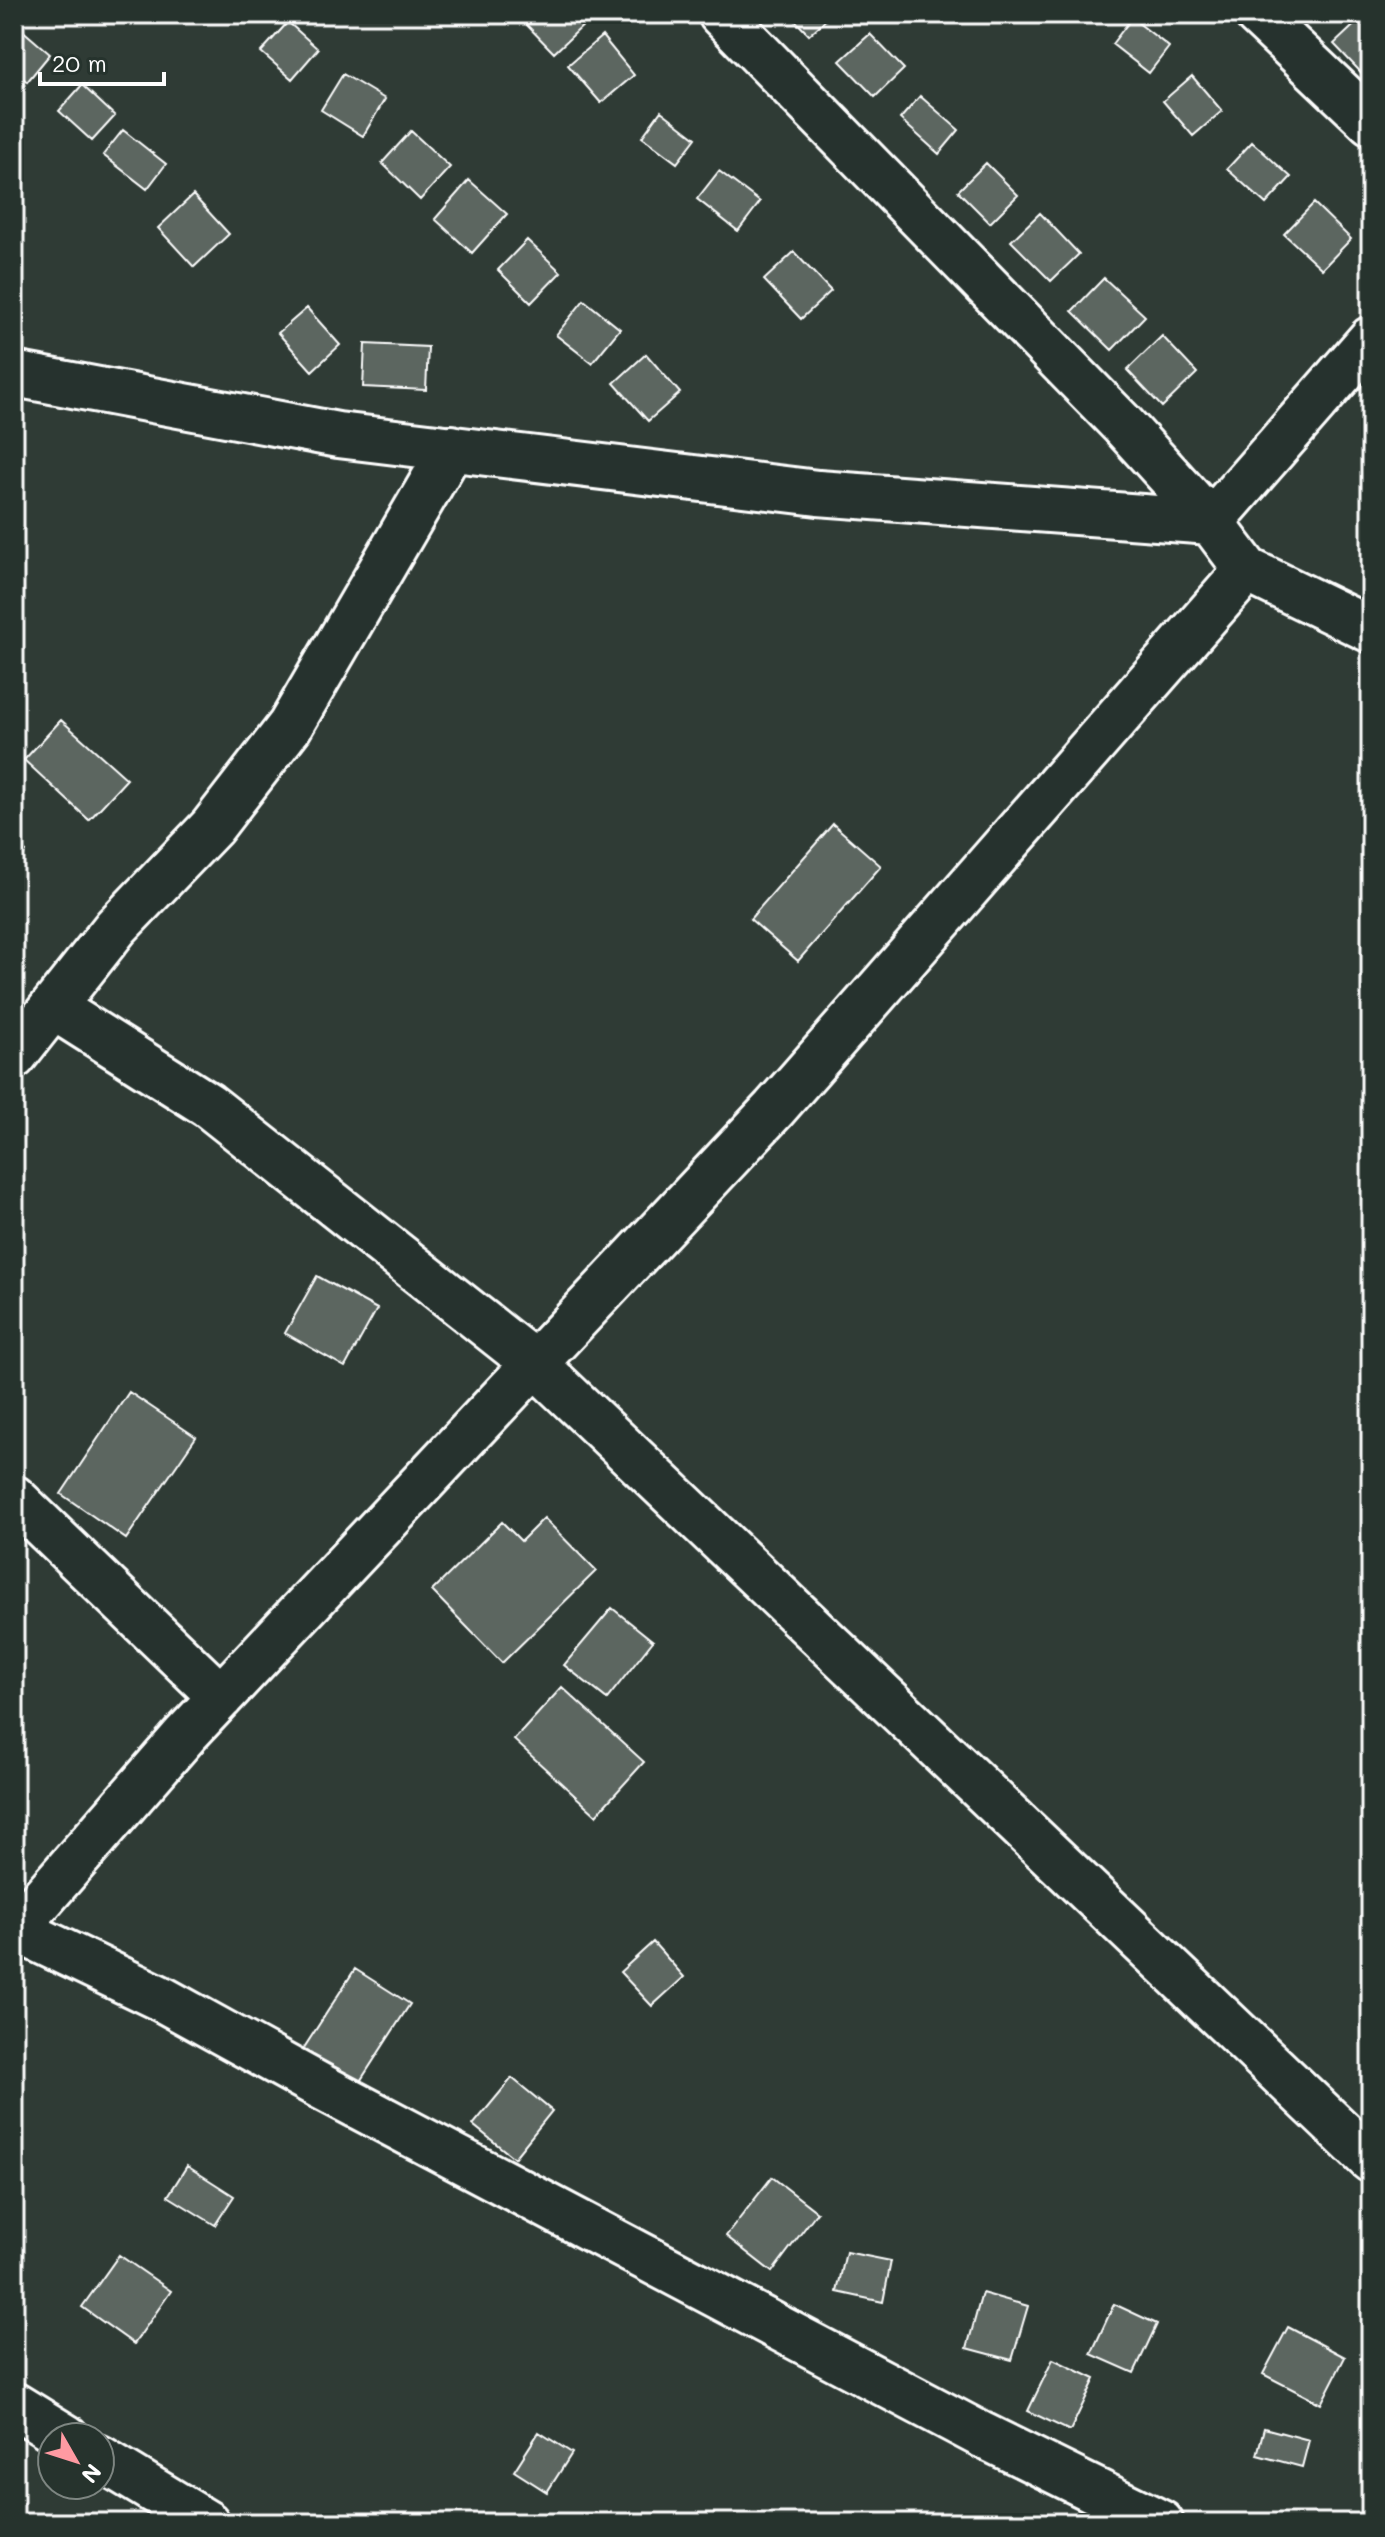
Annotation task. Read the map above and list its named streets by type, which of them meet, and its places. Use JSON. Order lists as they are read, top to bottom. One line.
{"scale_bar":"20 m","north":"bottom right"}
